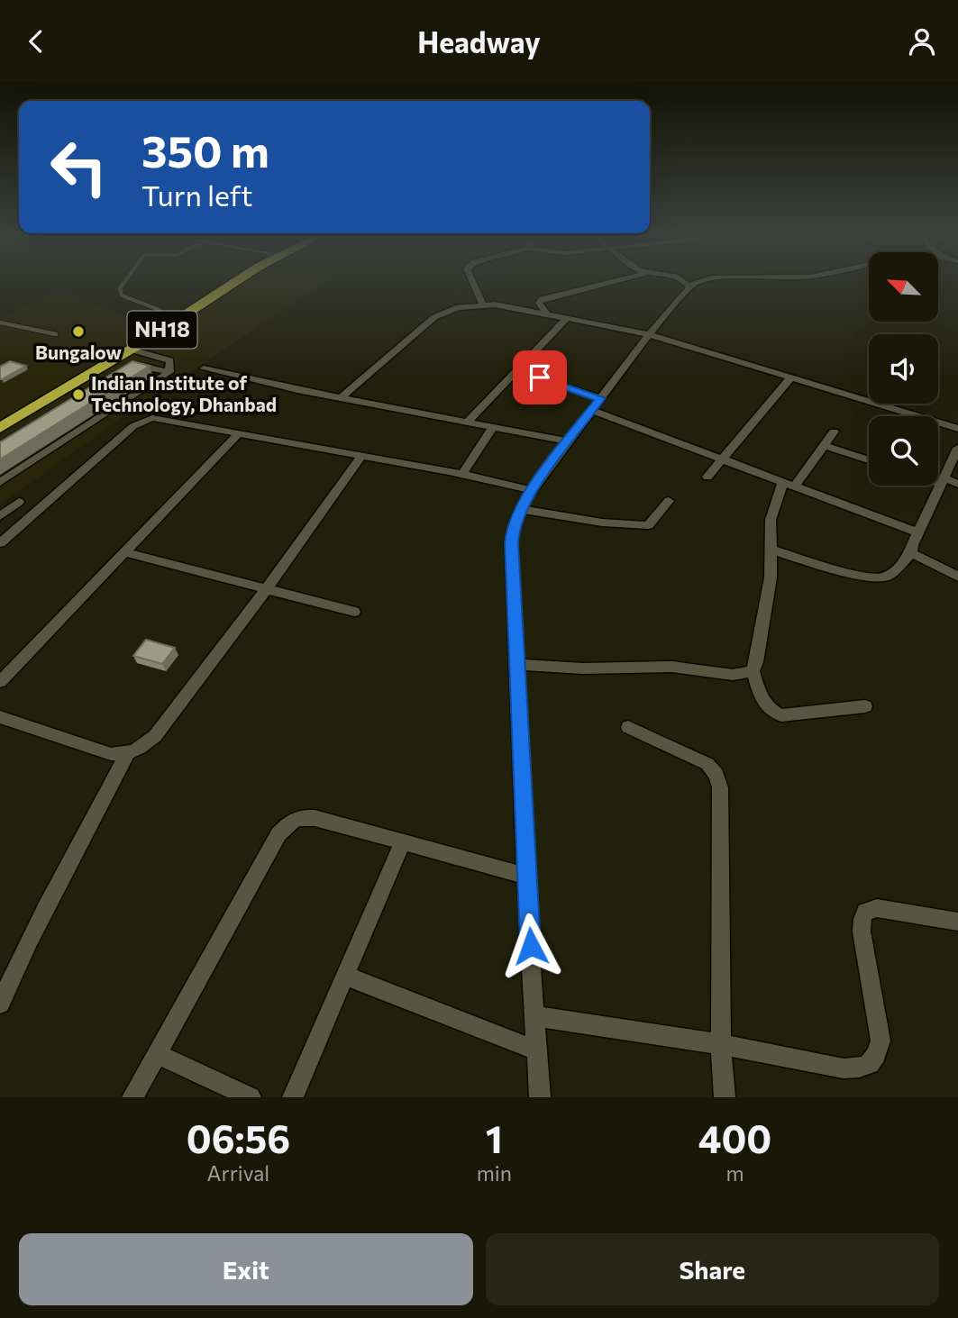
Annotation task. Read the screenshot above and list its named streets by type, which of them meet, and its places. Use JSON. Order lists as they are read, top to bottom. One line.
{"streets":{"highway":["NH18"]},"places":["Bungalow","Indian Institute of Technology, Dhanbad"],"north":"top left","page":{"header":"Headway","turn":["350 m","Turn left"],"eta":["06:56","Arrival","1","min","400","m"],"buttons":["Exit","Share"]}}
